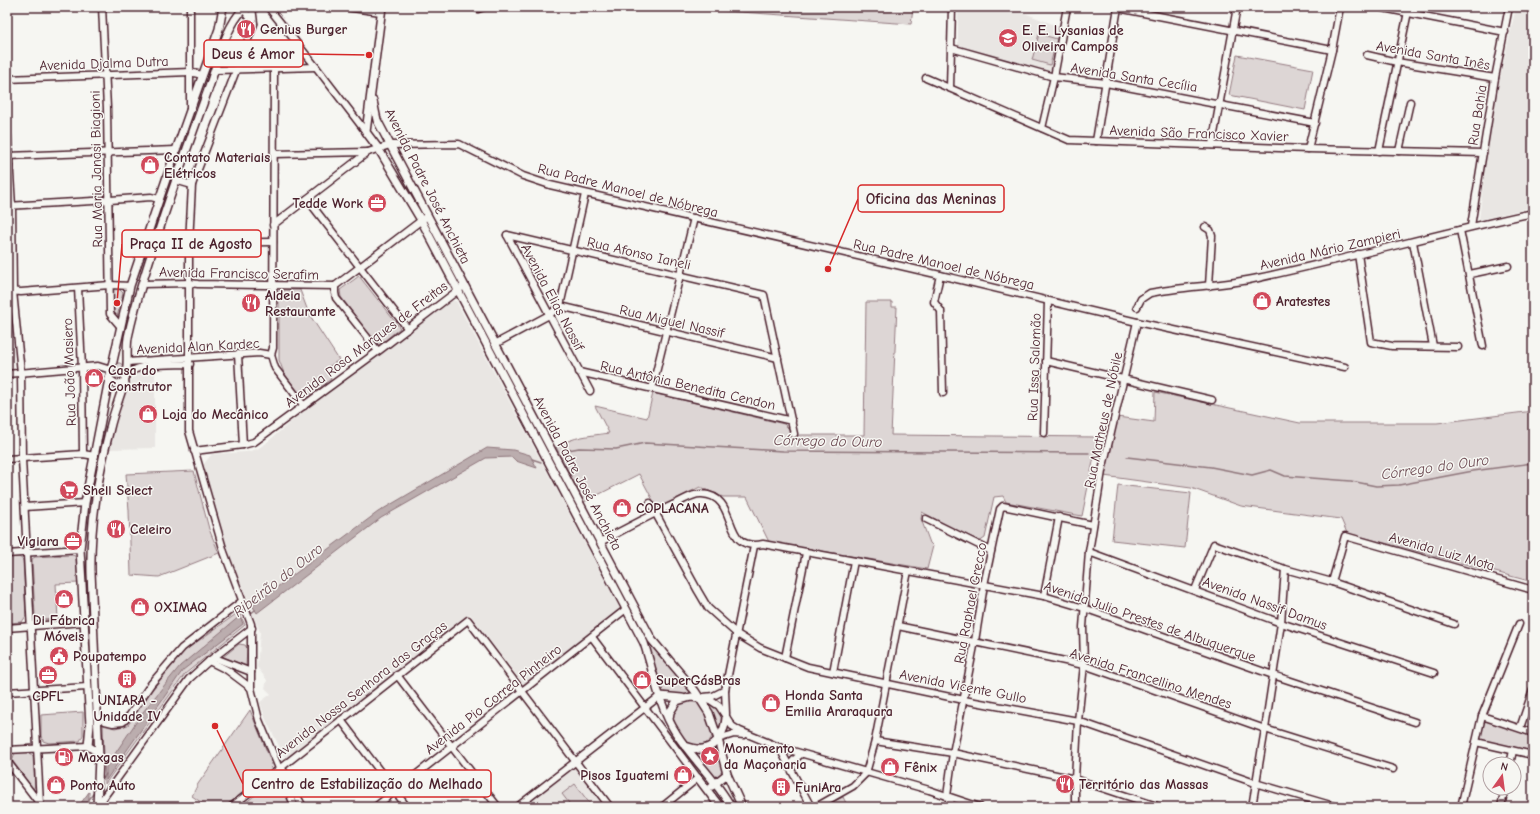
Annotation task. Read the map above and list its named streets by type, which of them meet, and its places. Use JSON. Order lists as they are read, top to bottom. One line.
{"streets":{"main road":["Avenida Padre José Anchieta"],"street":["Avenida Santa Inês","Avenida Djalma Dutra","Avenida Santa Cecília","Rua Bahia","Avenida São Francisco Xavier","Rua Maria Janasi Biagioni","Rua Padre Manoel de Nóbrega","Avenida Mário Zampieri","Rua Afonso Ianeli","Avenida Francisco Serafim","Avenida Elias Nassif","Rua Miguel Nassif","Avenida Rosa Marques de Freitas","Avenida Alan Kardec","Rua Issa Salomão","Rua João Masiero","Rua Antônia Benedita Cendon","Rua Matheus de Nóbile","Avenida Luiz Mota","Rua Raphael Grecco","Avenida Nassif Damus","Avenida Julio Prestes de Albuquerque","Avenida Francellino Mendes","Avenida Vicente Gullo","Avenida Nossa Senhora das Graças","Avenida Pio Correa Pinheiro"]},"crossings":[["Avenida Santa Inês","Rua Bahia"],["Avenida Djalma Dutra","Rua Maria Janasi Biagioni"],["Rua Bahia","Avenida São Francisco Xavier"],["Rua Bahia","Avenida Mário Zampieri"],["Avenida Padre José Anchieta","Rua Padre Manoel de Nóbrega"],["Avenida Padre José Anchieta","Avenida Rosa Marques de Freitas"],["Avenida Padre José Anchieta","Avenida Pio Correa Pinheiro"],["Rua Padre Manoel de Nóbrega","Rua Issa Salomão"],["Rua Padre Manoel de Nóbrega","Rua Matheus de Nóbile"],["Rua Afonso Ianeli","Avenida Elias Nassif"],["Rua Afonso Ianeli","Rua Miguel Nassif"],["Avenida Elias Nassif","Rua Antônia Benedita Cendon"],["Rua Matheus de Nóbile","Avenida Nassif Damus"],["Rua Matheus de Nóbile","Avenida Julio Prestes de Albuquerque"],["Rua Matheus de Nóbile","Avenida Francellino Mendes"],["Rua Matheus de Nóbile","Avenida Vicente Gullo"],["Rua Raphael Grecco","Avenida Julio Prestes de Albuquerque"],["Rua Raphael Grecco","Avenida Francellino Mendes"],["Rua Raphael Grecco","Avenida Vicente Gullo"],["Avenida Nossa Senhora das Graças","Avenida Pio Correa Pinheiro"]],"water":["Córrego do Ouro","Ribeirão do Ouro"],"places":{"restaurant":["Genius Burger","Aldeia Restaurante","Celeiro","Território das Massas"],"school or university":["E. E. Lysanias de Oliveira Campos"],"other":["Deus é Amor","Oficina das Meninas","Praça II de Agosto","Centro de Estabilização do Melhado"],"shop":["Contato Materiais Elétricos","Aratestes","Casa do Construtor","Loja do Mecânico","COPLACANA","Di Fábrica Móveis","OXIMAQ","SuperGásBras","Honda Santa Emilia Araraquara","Fênix","Pisos Iguatemi","Ponto Auto"],"office":["Tedde Work","Vigiara","CPFL"],"supermarket":["Shell Select"],"public building":["Poupatempo"],"building":["UNIARA - Unidade IV","FuniAra"],"place":["Monumento da Maçonaria"],"fuel station":["Maxgas"]},"north":"top"}
